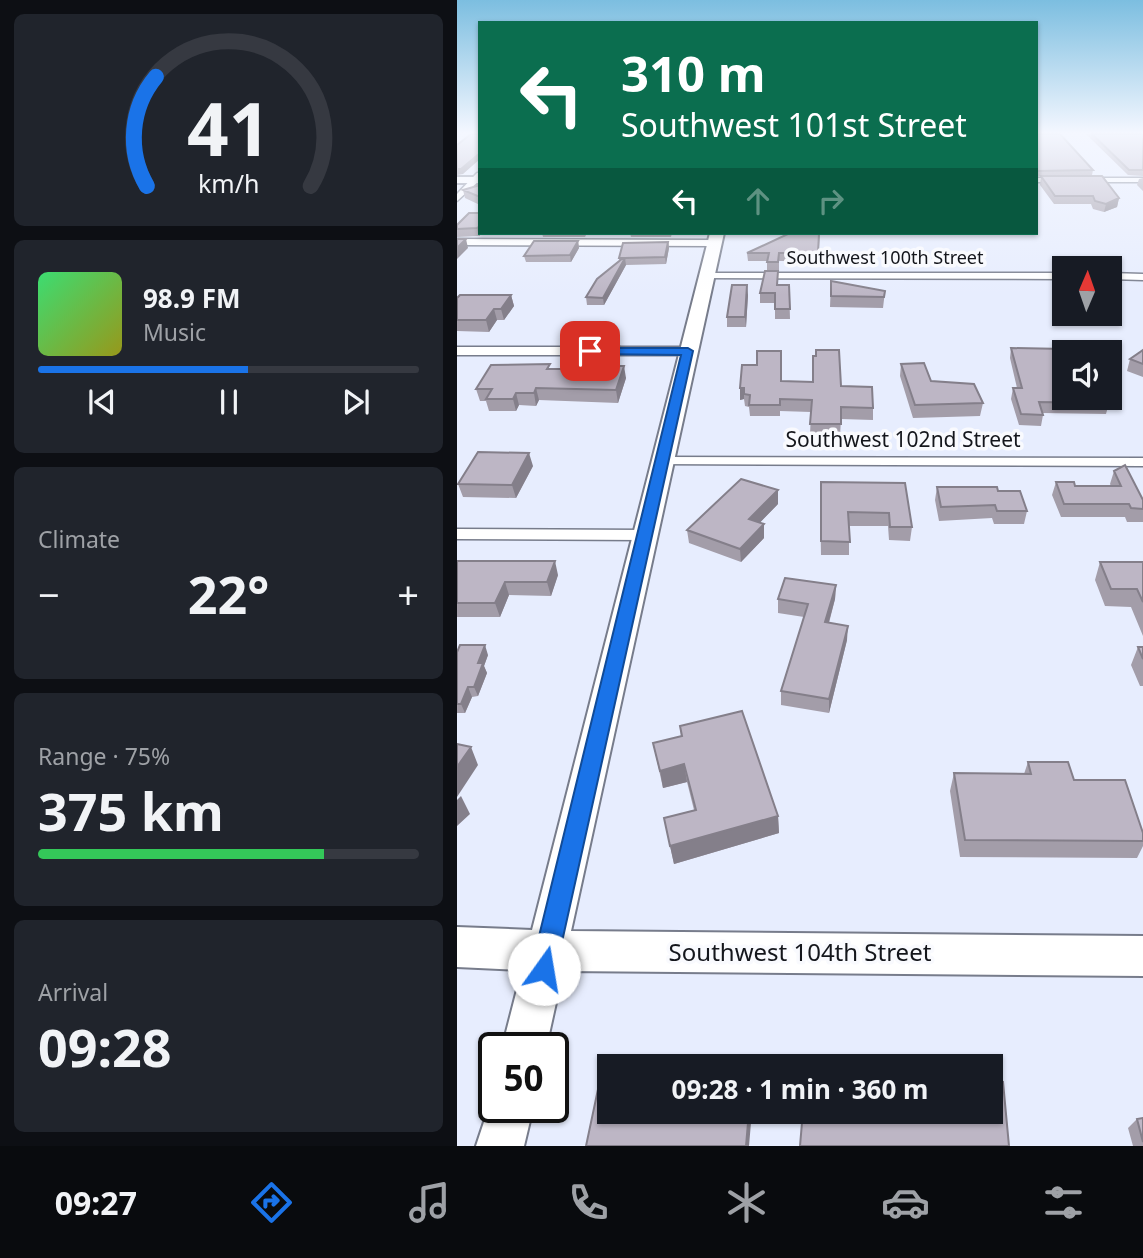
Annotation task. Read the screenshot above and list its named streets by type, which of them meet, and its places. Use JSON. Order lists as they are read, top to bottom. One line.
{"streets":{"main road":["Southwest 104th Street"],"street":["Southwest 100th Street","Southwest 102nd Street"]},"north":"top","page":{"turn":["310 m","Southwest 101st Street"],"song":["98.9 FM","Music"],"tile":["Climate",["Range · 75%","375 km"],["Arrival","09:28"]],"heat":["−","22°","+"],"limit":"50","trip":"09:28 · 1 min · 360 m","tabs":"09:27","gauge":["41","km/h"]}}
